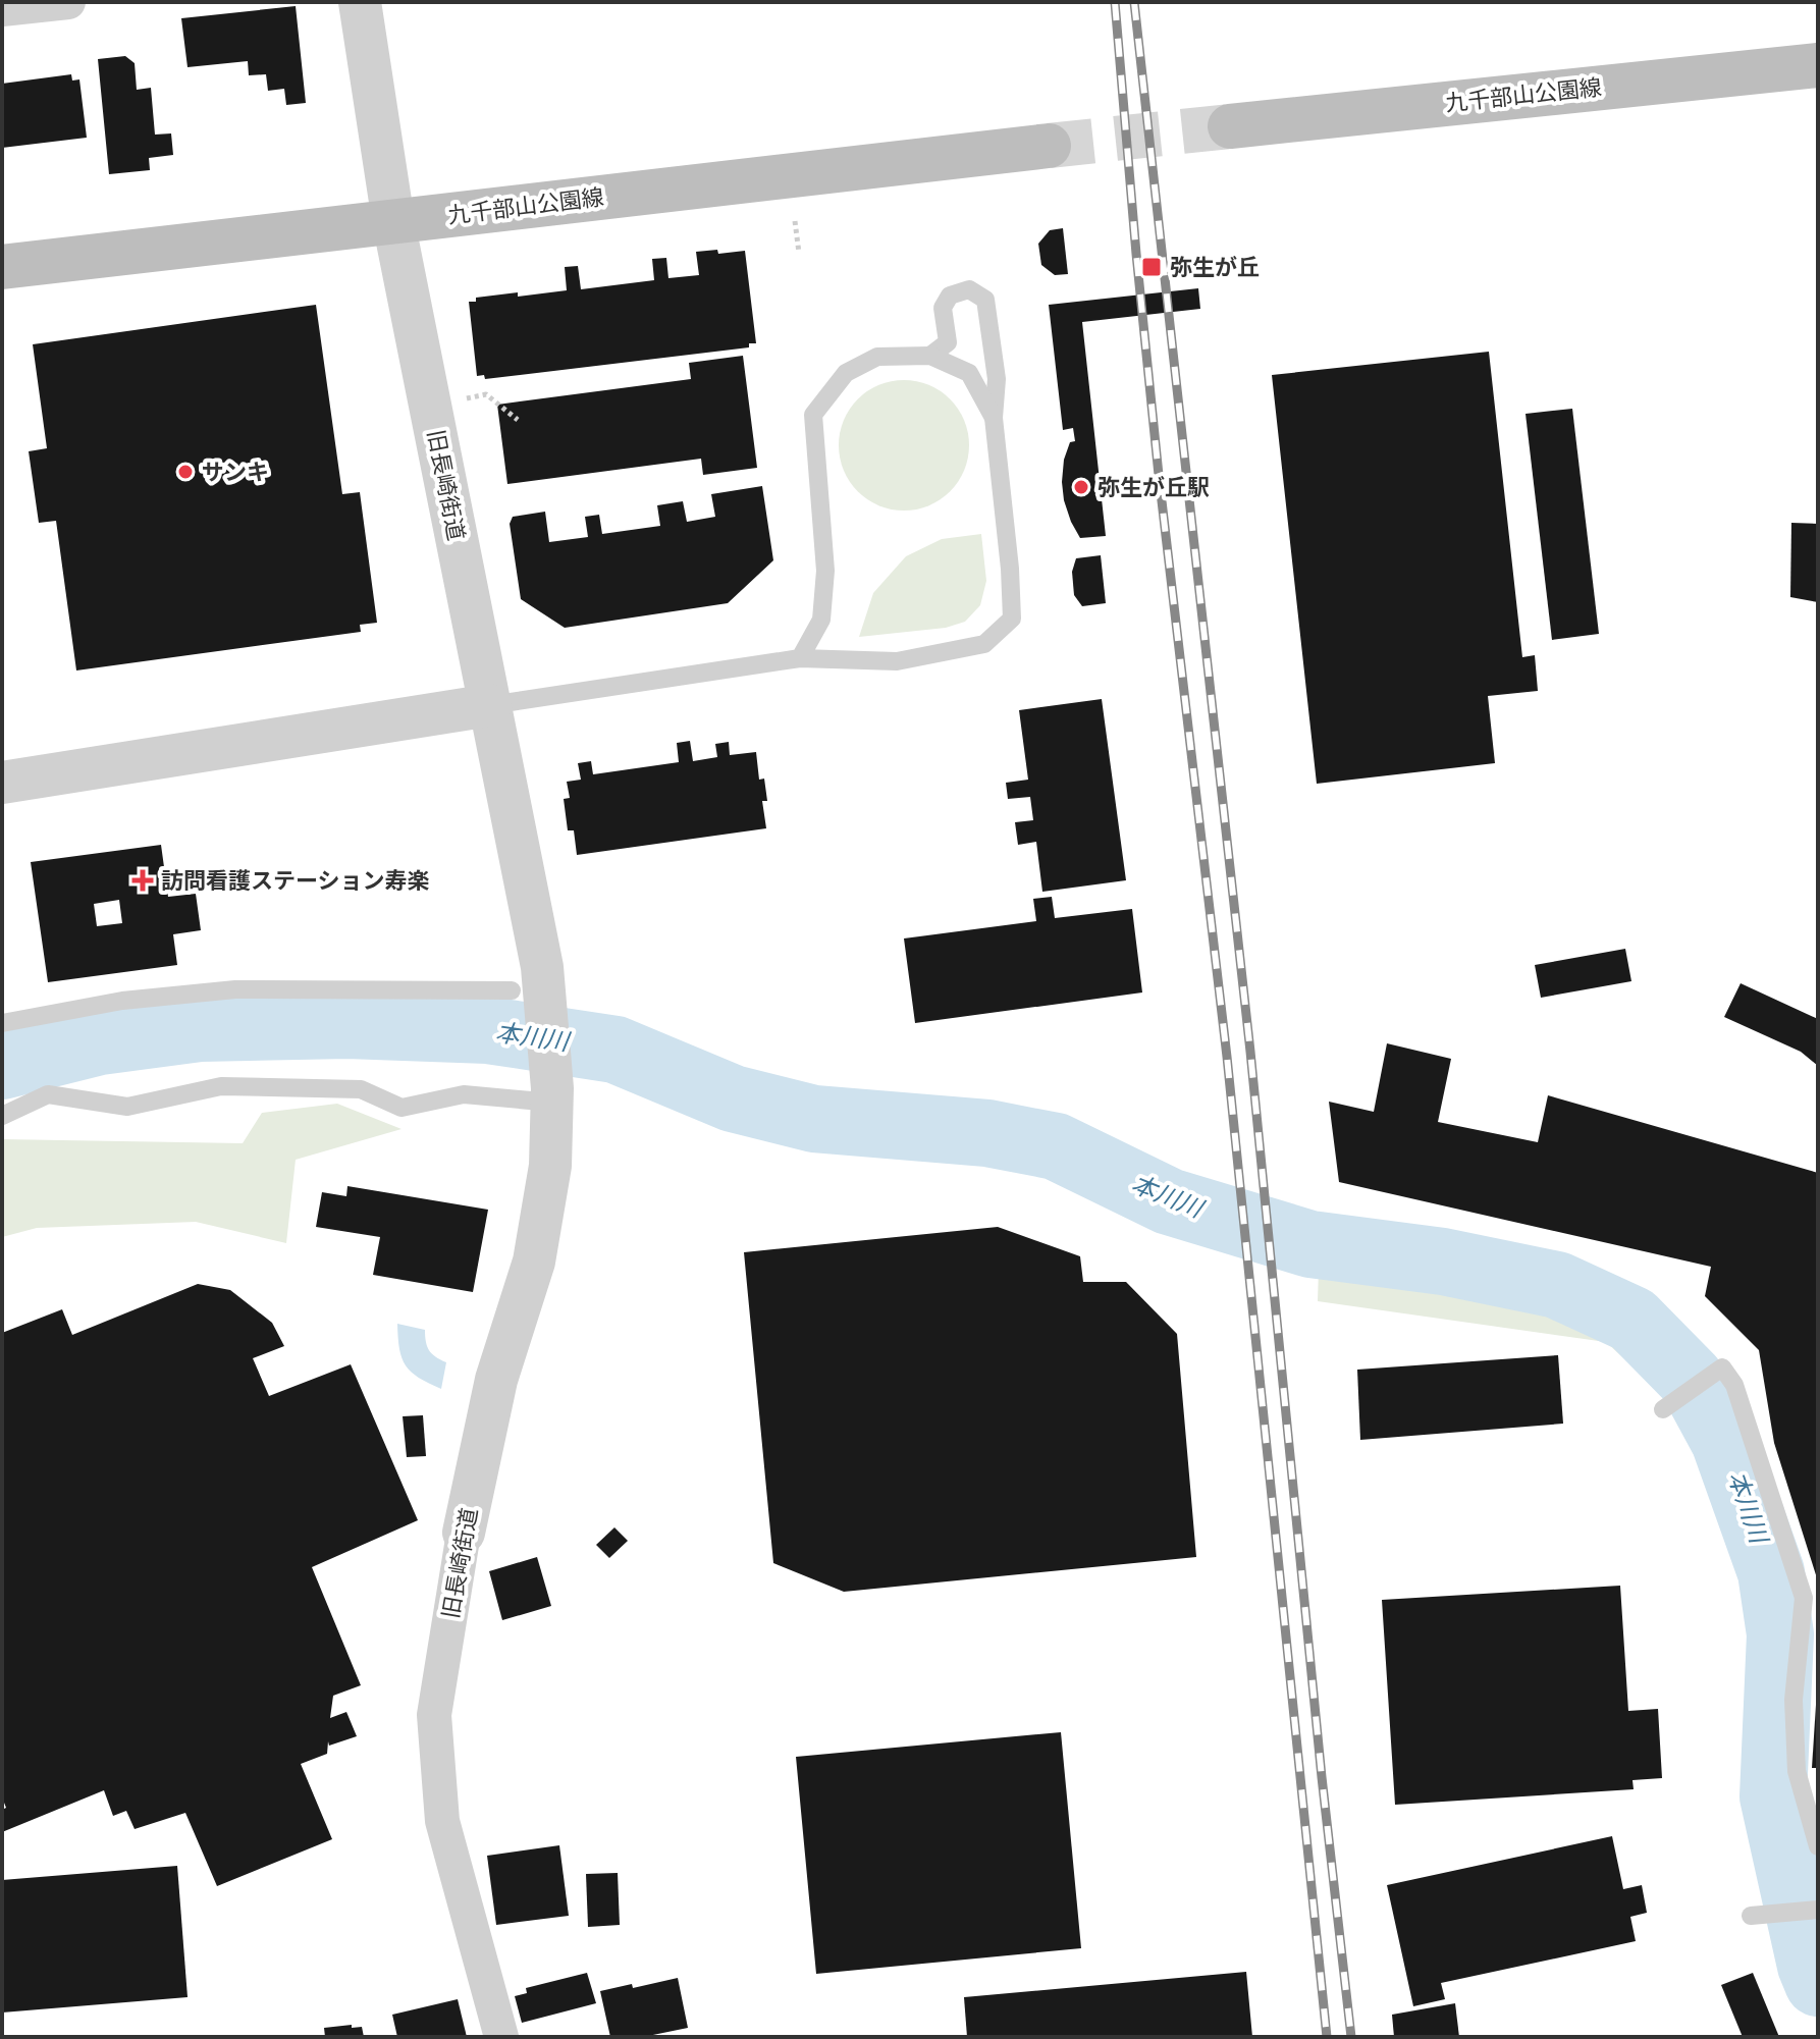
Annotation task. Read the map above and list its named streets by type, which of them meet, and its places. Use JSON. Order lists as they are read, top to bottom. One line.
{"streets":{"main road":["九千部山公園線"],"street":["旧長崎街道"]},"crossings":[["九千部山公園線","旧長崎街道"]],"water":["本川川"],"places":{"transit":["弥生が丘"],"other":["サンキ","弥生が丘駅"],"health":["訪問看護ステーション寿楽"]}}
